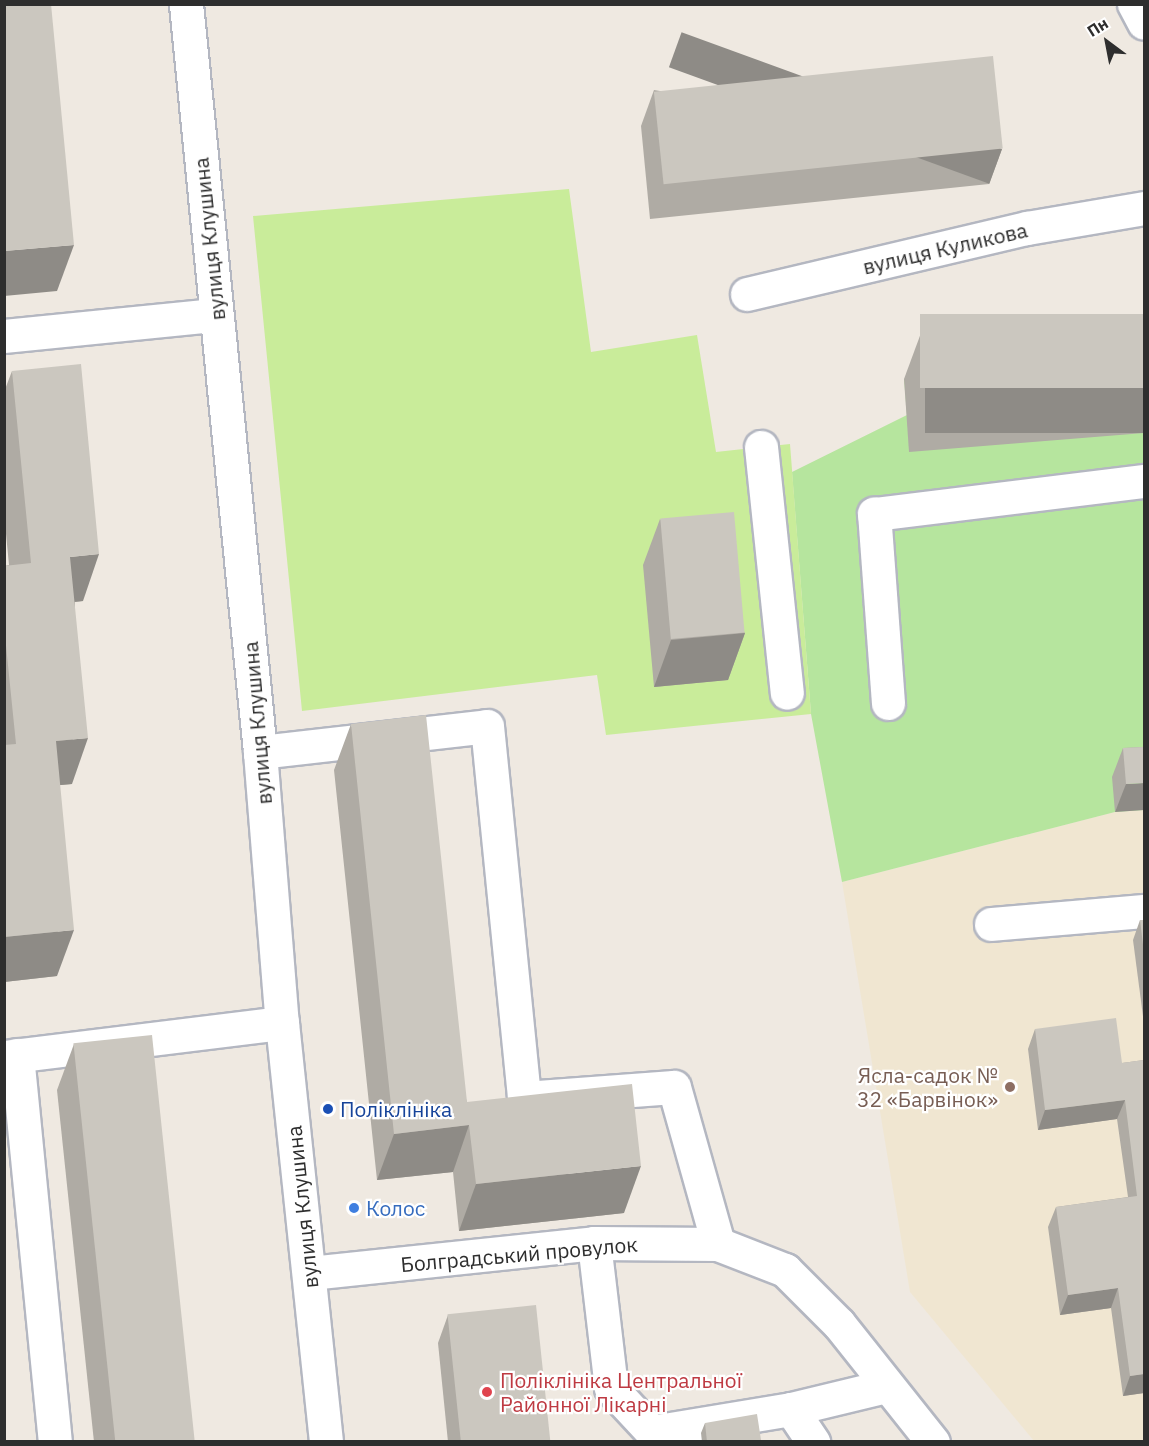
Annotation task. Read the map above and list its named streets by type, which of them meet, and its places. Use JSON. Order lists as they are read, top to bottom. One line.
{"streets":{"street":["вулиця Клушина","вулиця Куликова","Болградський провулок"]},"crossings":[["вулиця Клушина","Болградський провулок"]],"places":["Ясла-садок № 32 «Барвінок»","Поліклініка","Колос","Поліклініка Центральної Районної Лікарні"],"north":"top left"}
